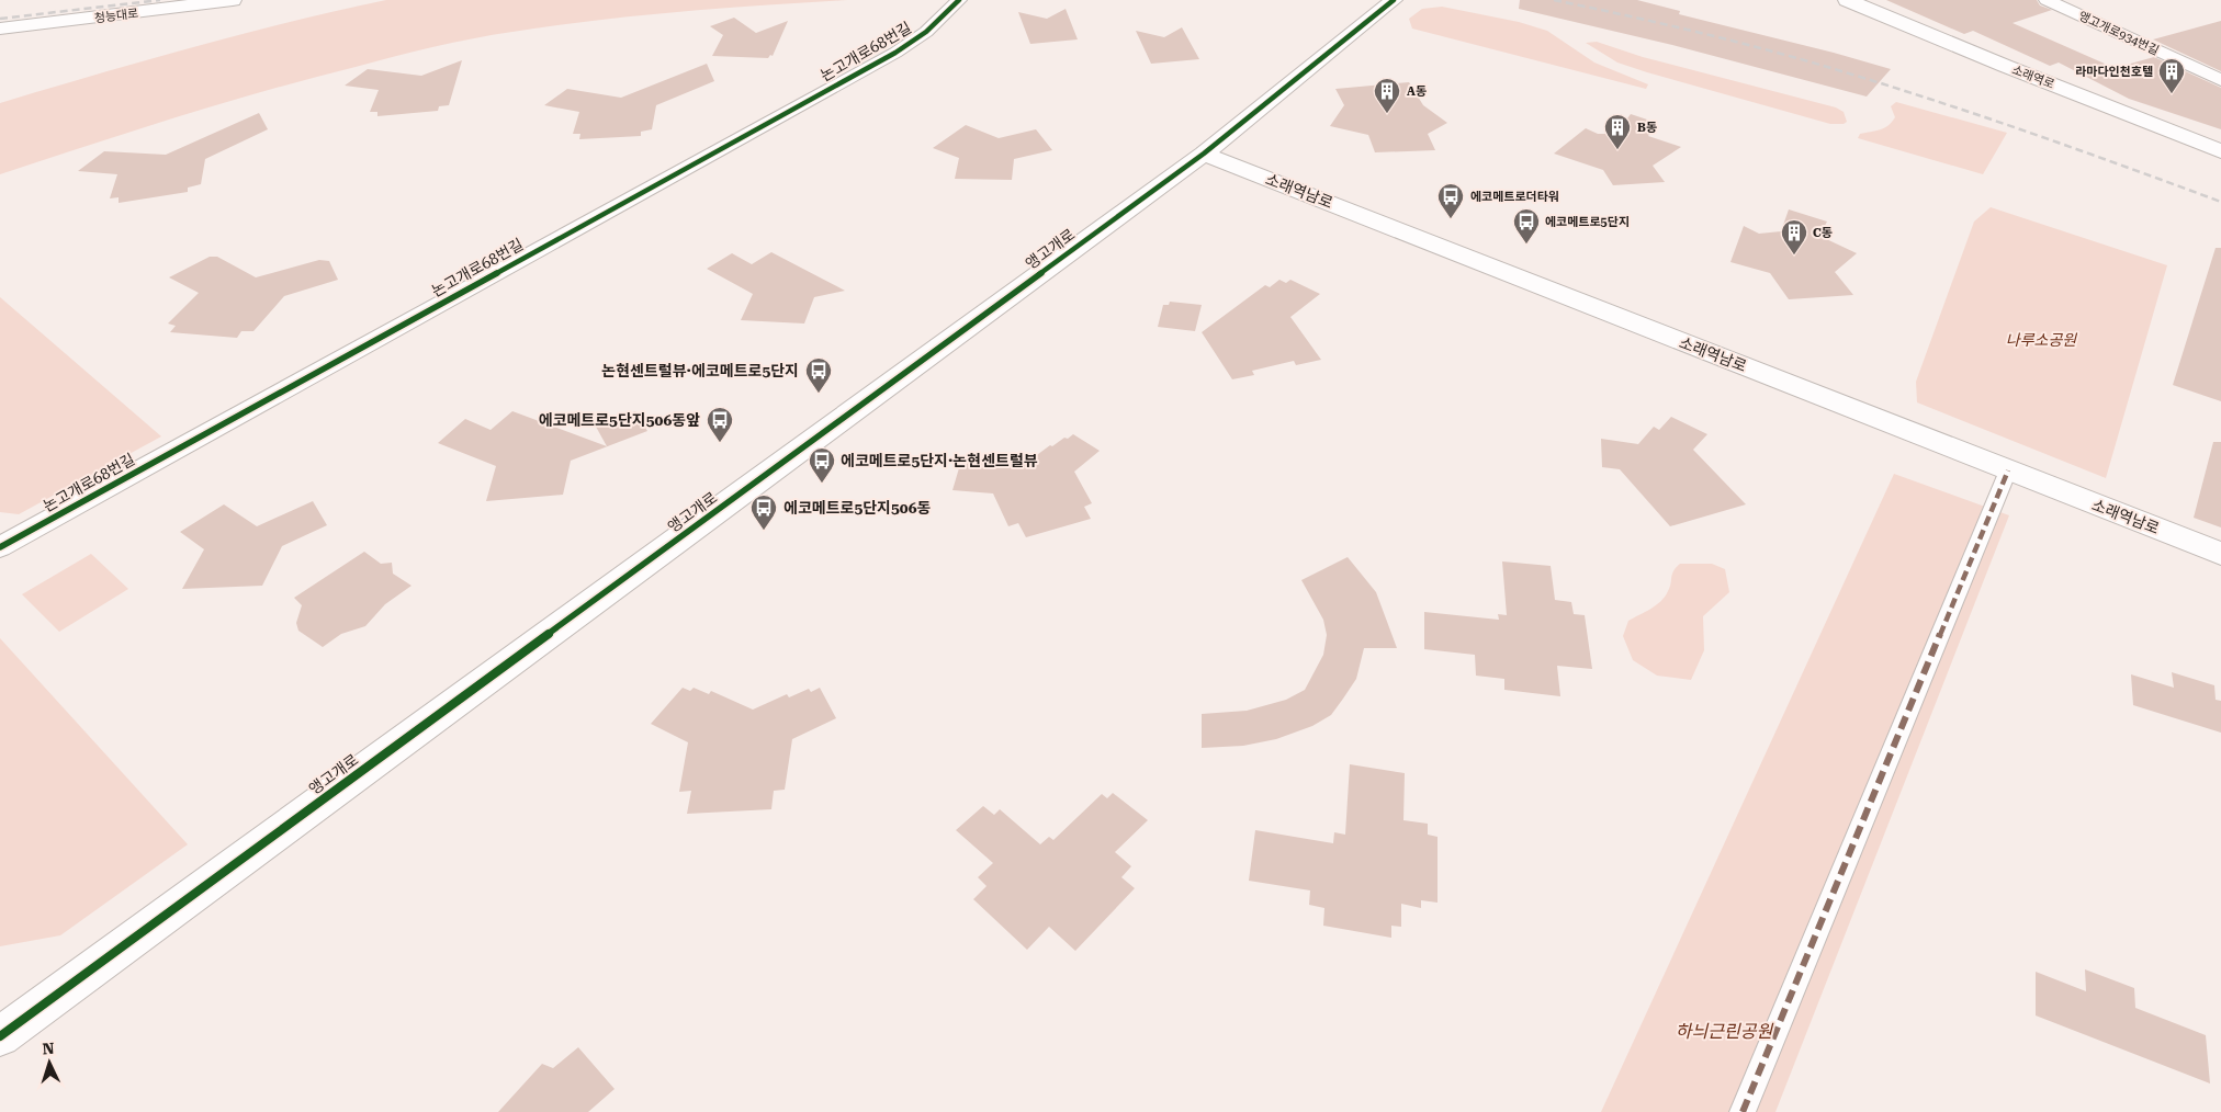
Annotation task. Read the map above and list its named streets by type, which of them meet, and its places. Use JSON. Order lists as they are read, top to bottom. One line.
{"streets":{"street":["청능대로","앵고개로934번길","논고개로68번길","소래역로","소래역남로","앵고개로"]},"crossings":[["소래역남로","앵고개로"]],"parks":["나루소공원","하늬근린공원"],"places":{"building":["라마다인천호텔","A동","B동","C동"],"bus stop":["에코메트로더타워","에코메트로5단지","논현센트럴뷰·에코메트로5단지","에코메트로5단지506동앞","에코메트로5단지·논현센트럴뷰","에코메트로5단지506동"]},"north":"top"}
